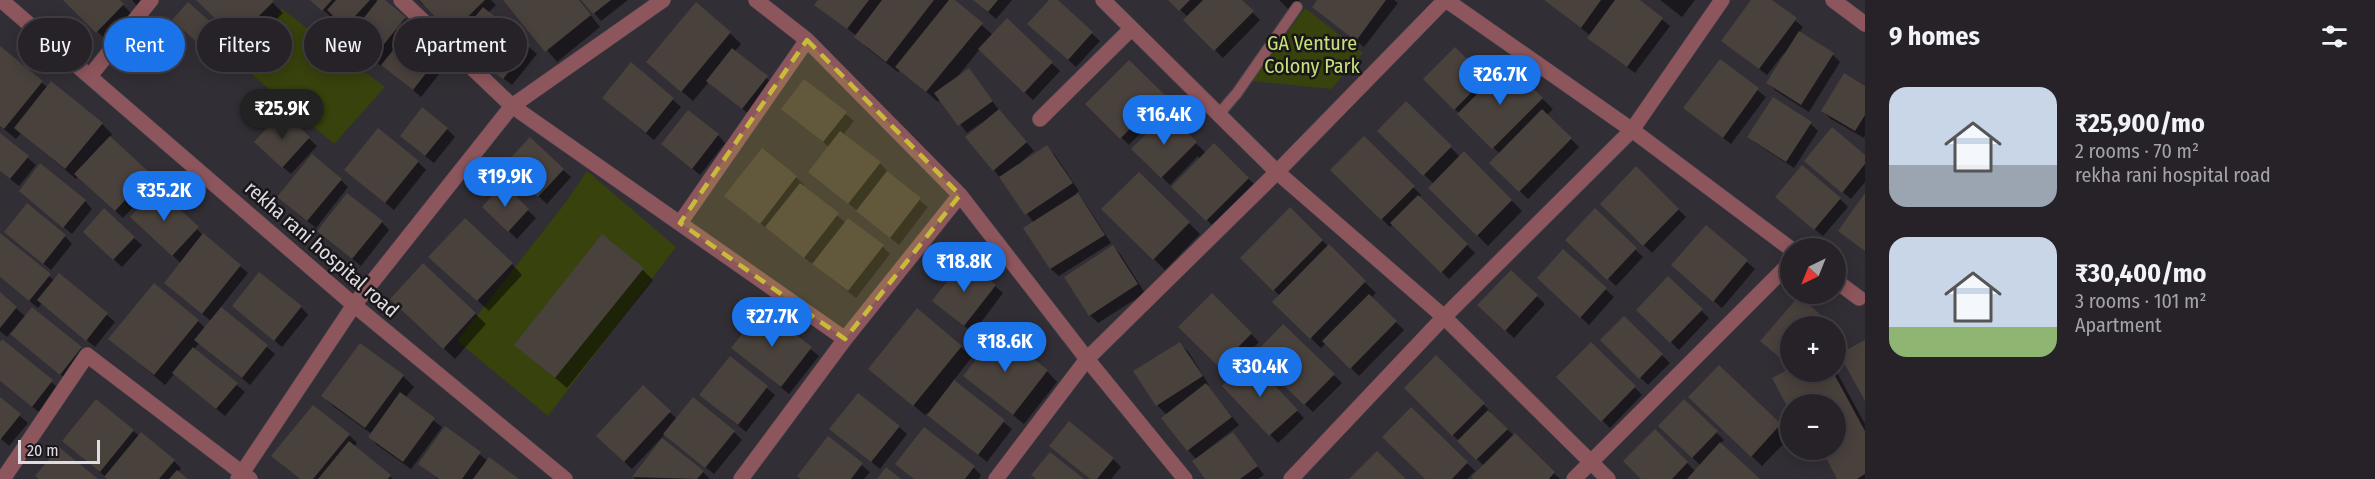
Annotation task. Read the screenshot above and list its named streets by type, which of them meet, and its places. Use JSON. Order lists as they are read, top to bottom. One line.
{"streets":{"street":["rekha rani hospital road"]},"parks":["GA Venture Colony Park"],"scale_bar":"20 m","north":"bottom left","page":{"heading":"9 homes","chip":["Buy","Rent","Filters","New","Apartment"],"price":["₹26.7K","₹25.9K","₹16.4K","₹19.9K","₹35.2K","₹18.8K","₹27.7K","₹18.6K","₹30.4K"],"list":[{"name":"₹25,900/mo","note":"2 rooms · 70 m² · rekha rani hospital road"},{"name":"₹30,400/mo","note":"3 rooms · 101 m² · Apartment"}],"map_buttons":["+","−"],"scale":"20 m"}}
